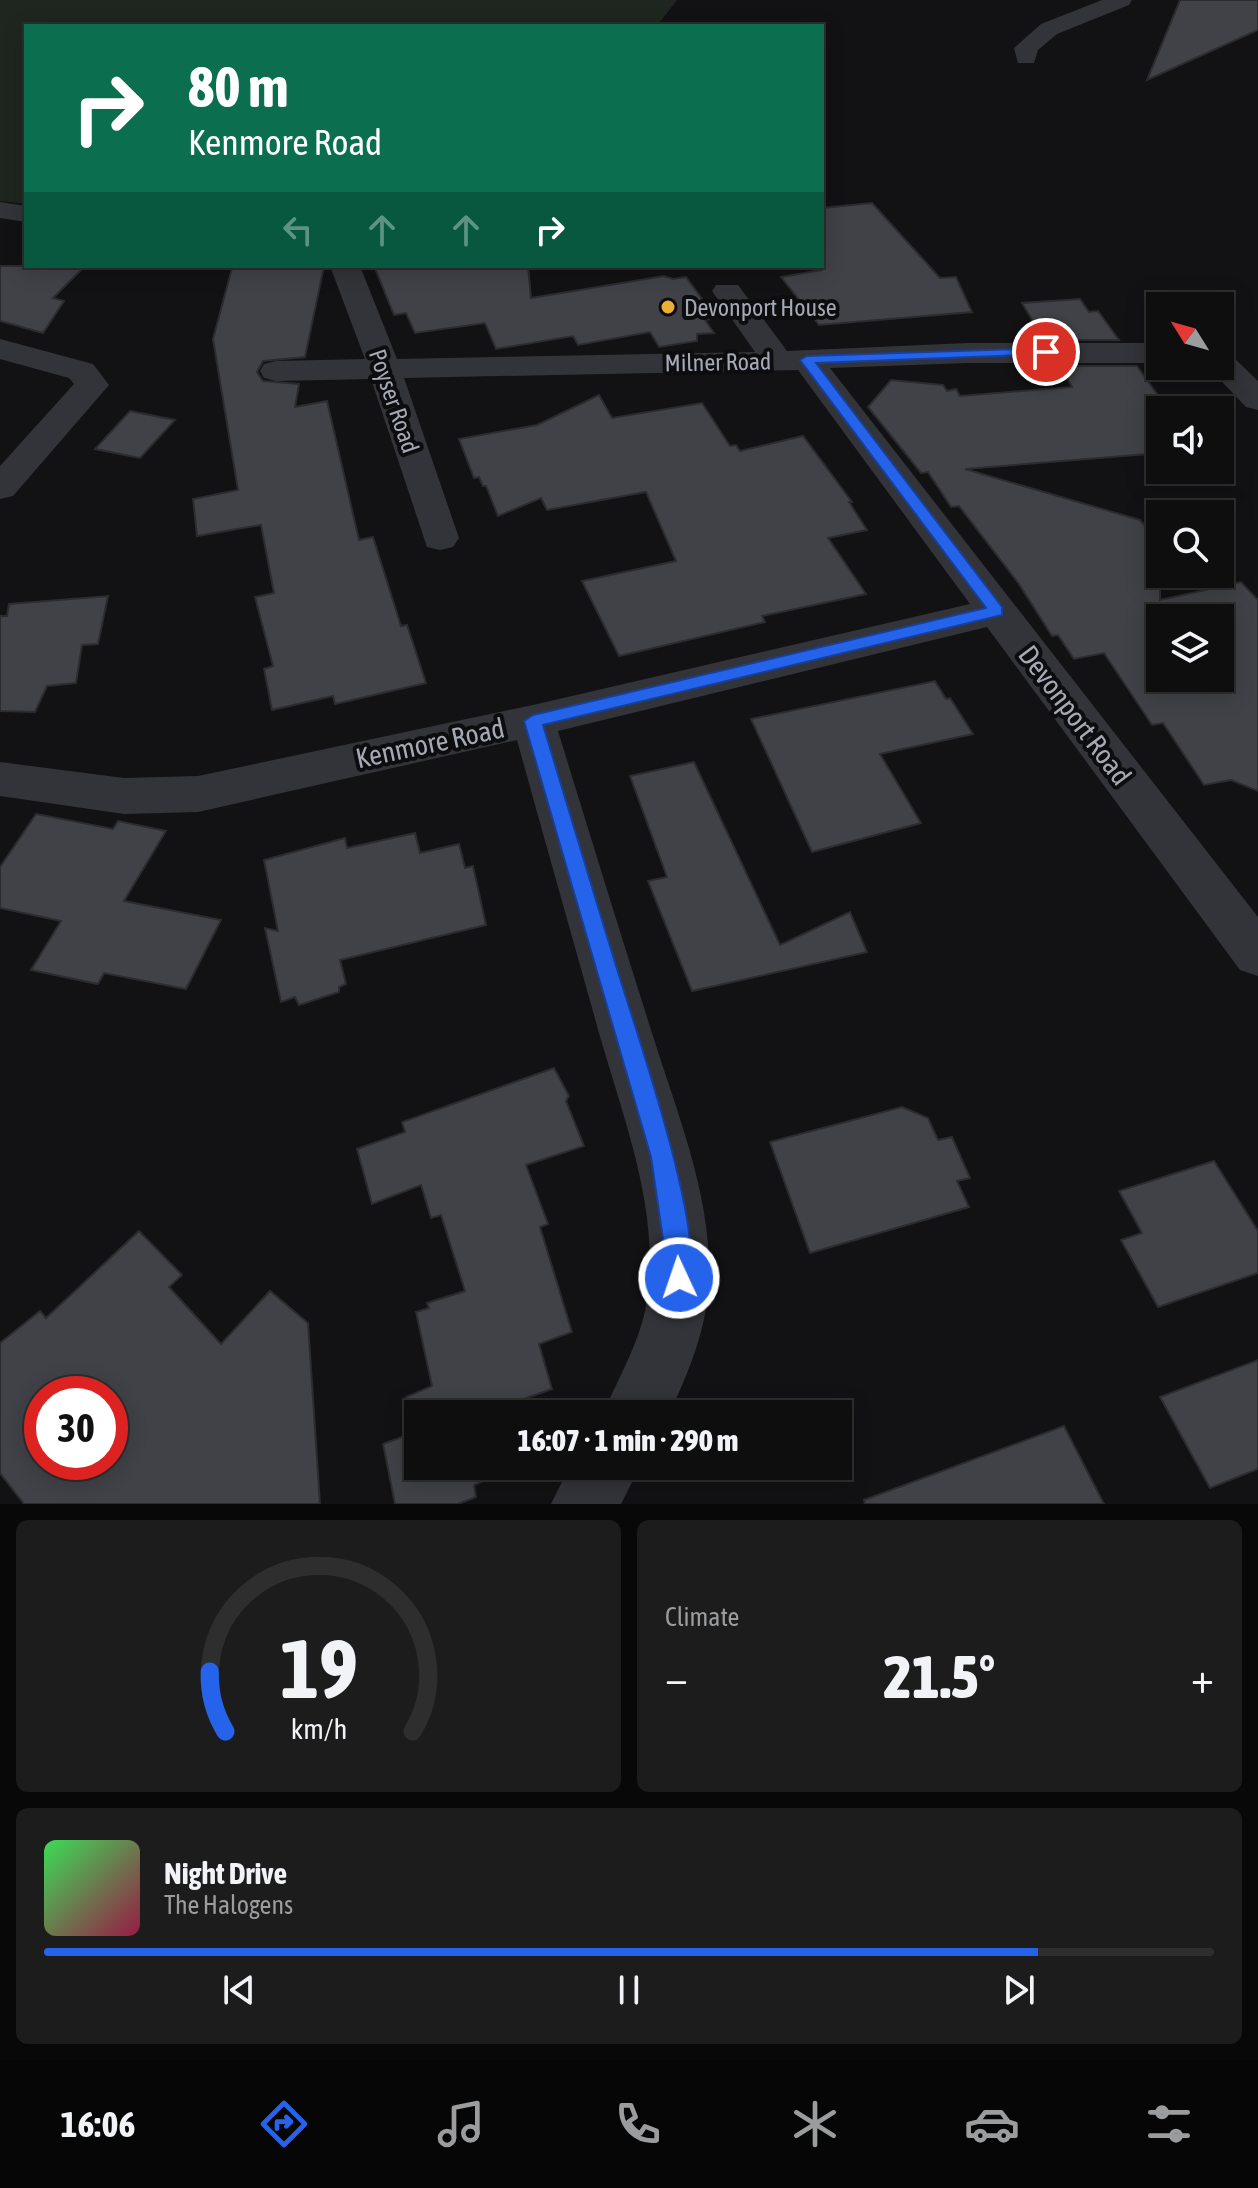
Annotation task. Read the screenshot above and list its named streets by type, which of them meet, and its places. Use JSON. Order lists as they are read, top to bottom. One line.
{"streets":{"street":["Milner Road","Poyser Road","Devonport Road","Kenmore Road"]},"crossings":[["Milner Road","Poyser Road"],["Milner Road","Devonport Road"],["Devonport Road","Kenmore Road"]],"places":["Devonport House"],"north":"top left","page":{"turn":["80 m","Kenmore Road"],"limit":"30","trip":"16:07 · 1 min · 290 m","tile":"Climate","heat":["−","21.5°","+"],"song":["Night Drive","The Halogens"],"tabs":"16:06","gauge":["19","km/h"]}}
